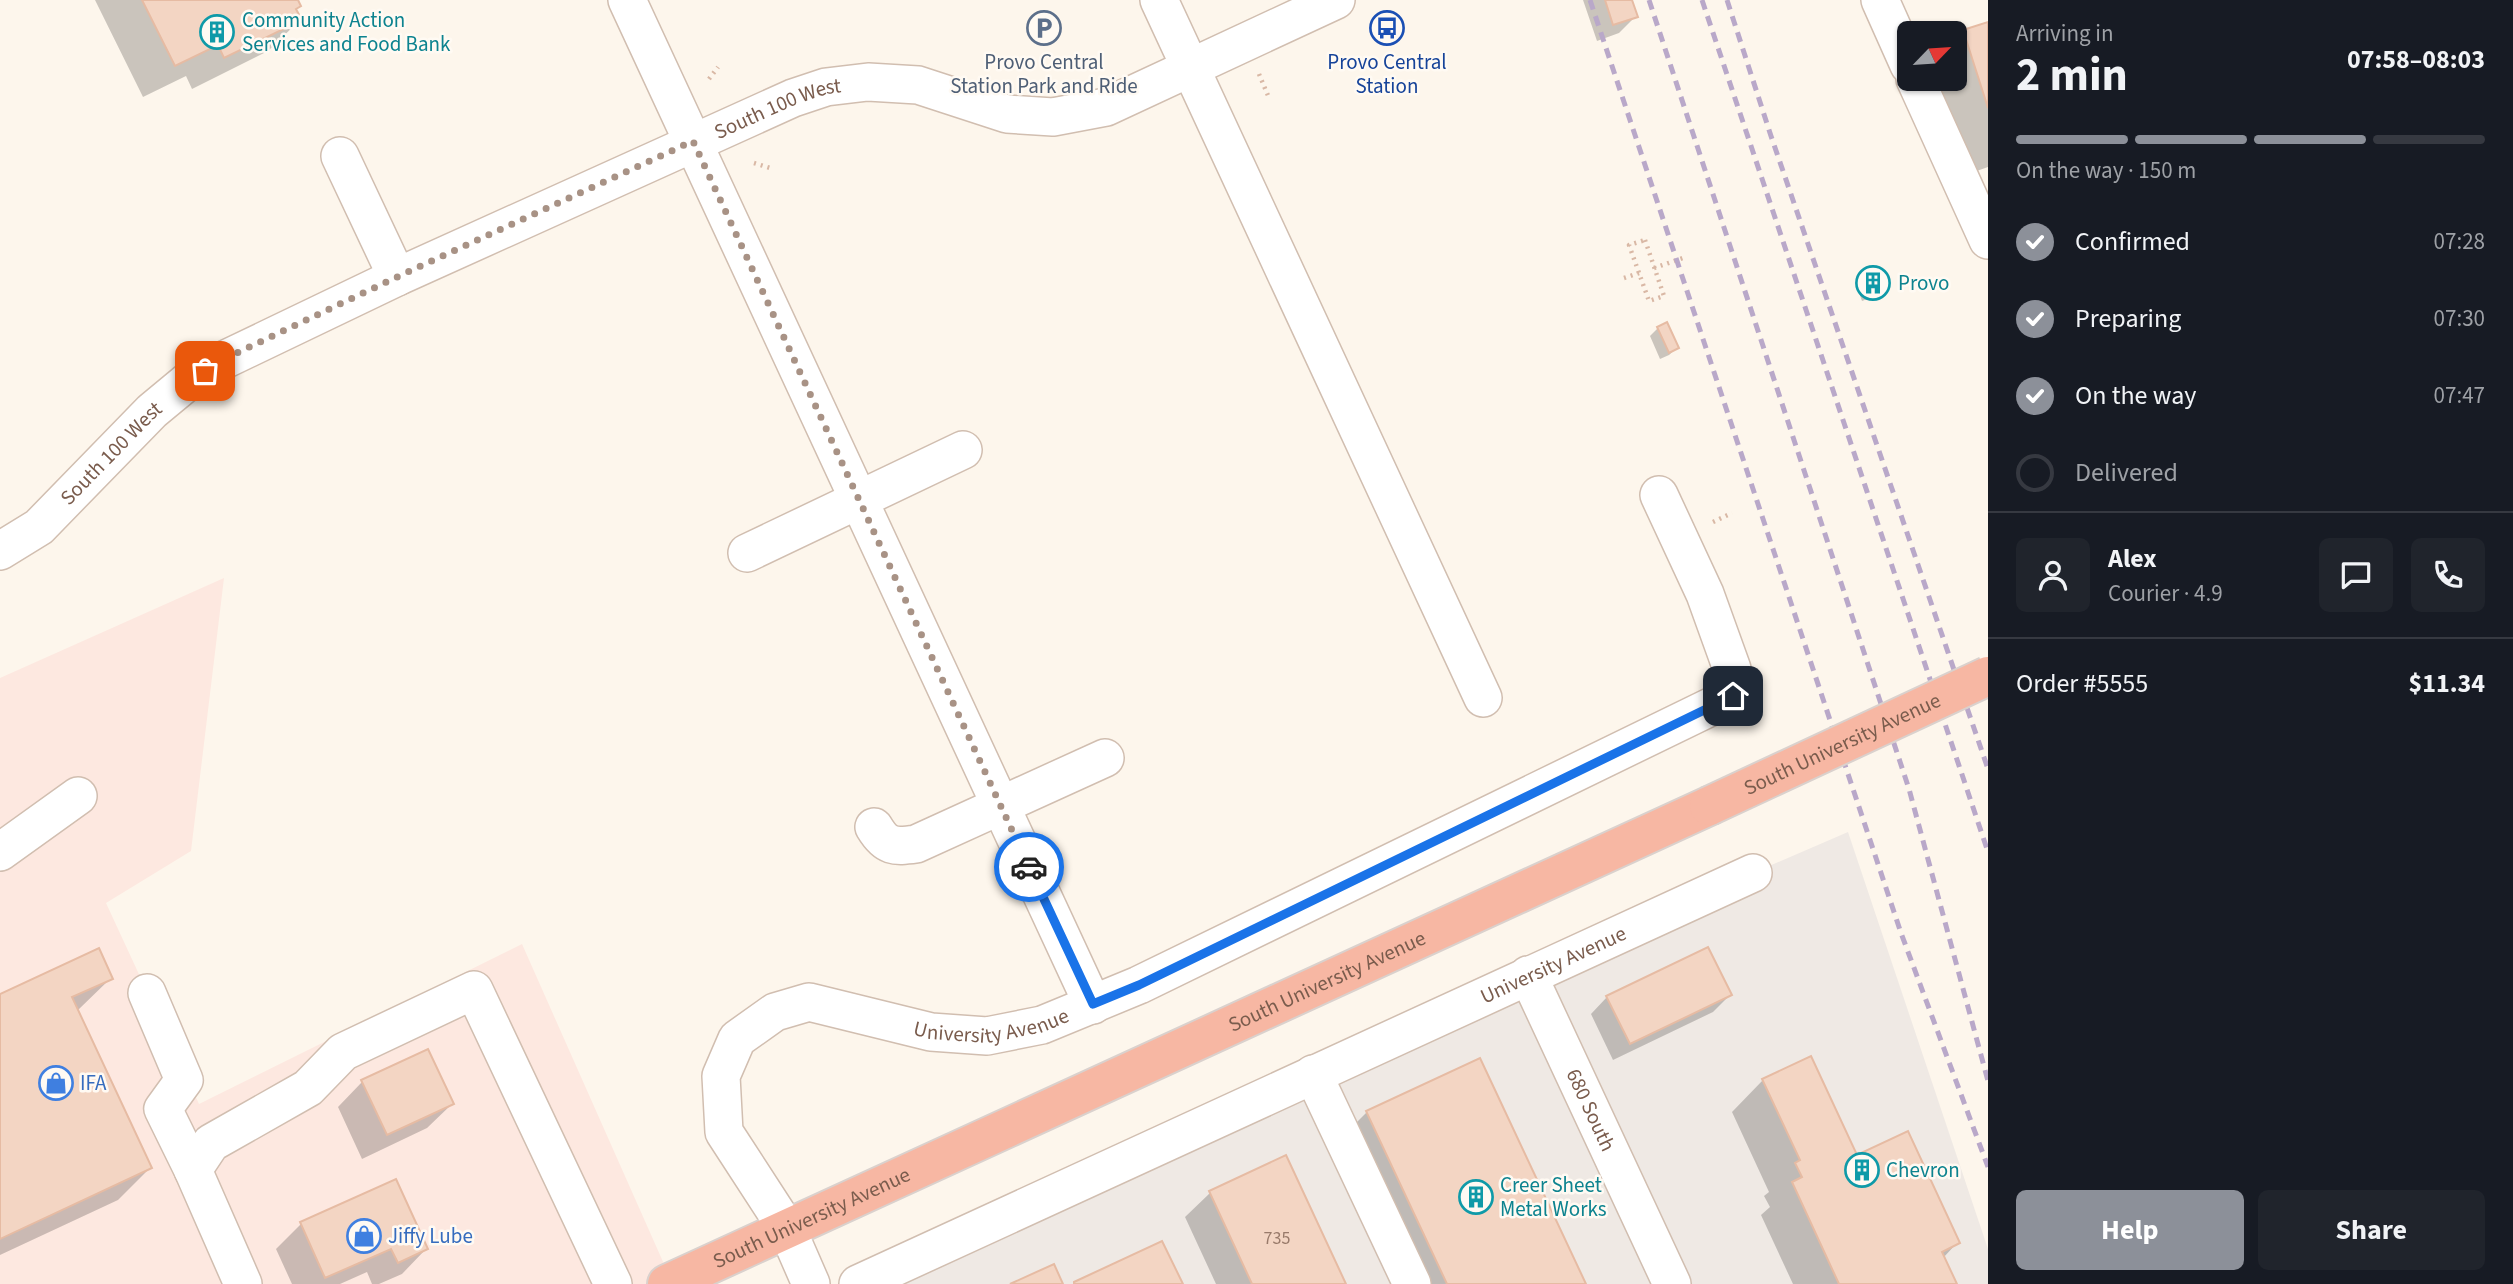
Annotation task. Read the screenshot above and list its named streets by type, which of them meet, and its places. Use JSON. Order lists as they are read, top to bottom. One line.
{"streets":{"highway":["South University Avenue"],"street":["South 100 West","University Avenue","680 South"]},"crossings":[["South University Avenue","University Avenue"],["University Avenue","680 South"]],"places":{"parking":["Provo Central Station Park and Ride"],"bus stop":["Provo Central Station"],"building":["Community Action Services and Food Bank","Provo","Chevron","Creer Sheet Metal Works"],"shop":["IFA","Jiffy Lube"]},"house_numbers":["735"],"north":"top right","page":{"heading":["2 min","Arriving in","07:58–08:03"],"panel":["Alex","Courier · 4.9","Order #5555","$11.34"],"bar":"On the way · 150 m","list":[["Confirmed","07:28"],["Preparing","07:30"],["On the way","07:47"],"Delivered"],"buttons":["Help","Share"]}}
